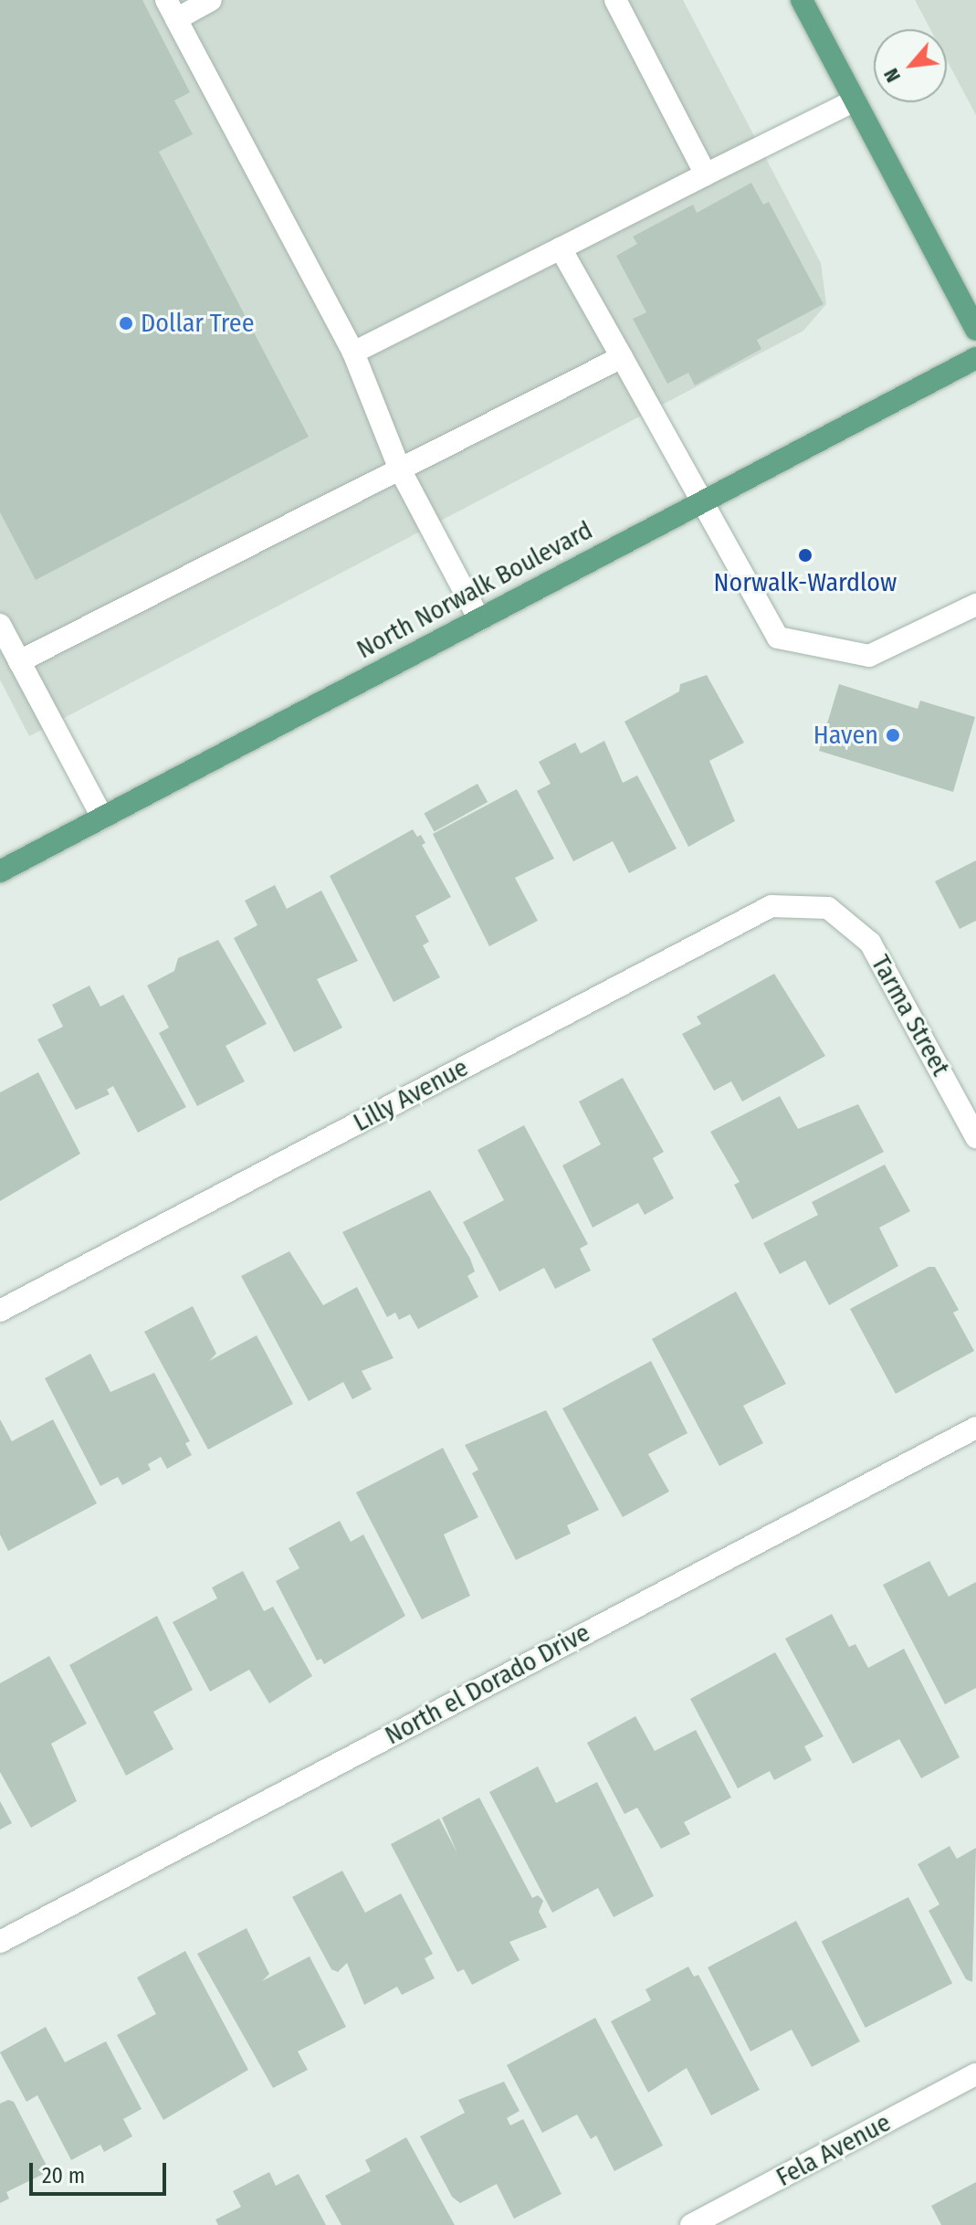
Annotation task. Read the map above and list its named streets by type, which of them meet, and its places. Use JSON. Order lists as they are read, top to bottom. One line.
{"streets":{"main road":["North Norwalk Boulevard"],"street":["Tarma Street","Lilly Avenue","North el Dorado Drive","Fela Avenue"]},"crossings":[["Tarma Street","Lilly Avenue"]],"places":["Dollar Tree","Norwalk-Wardlow","Haven"],"scale_bar":"20 m","north":"bottom left"}
